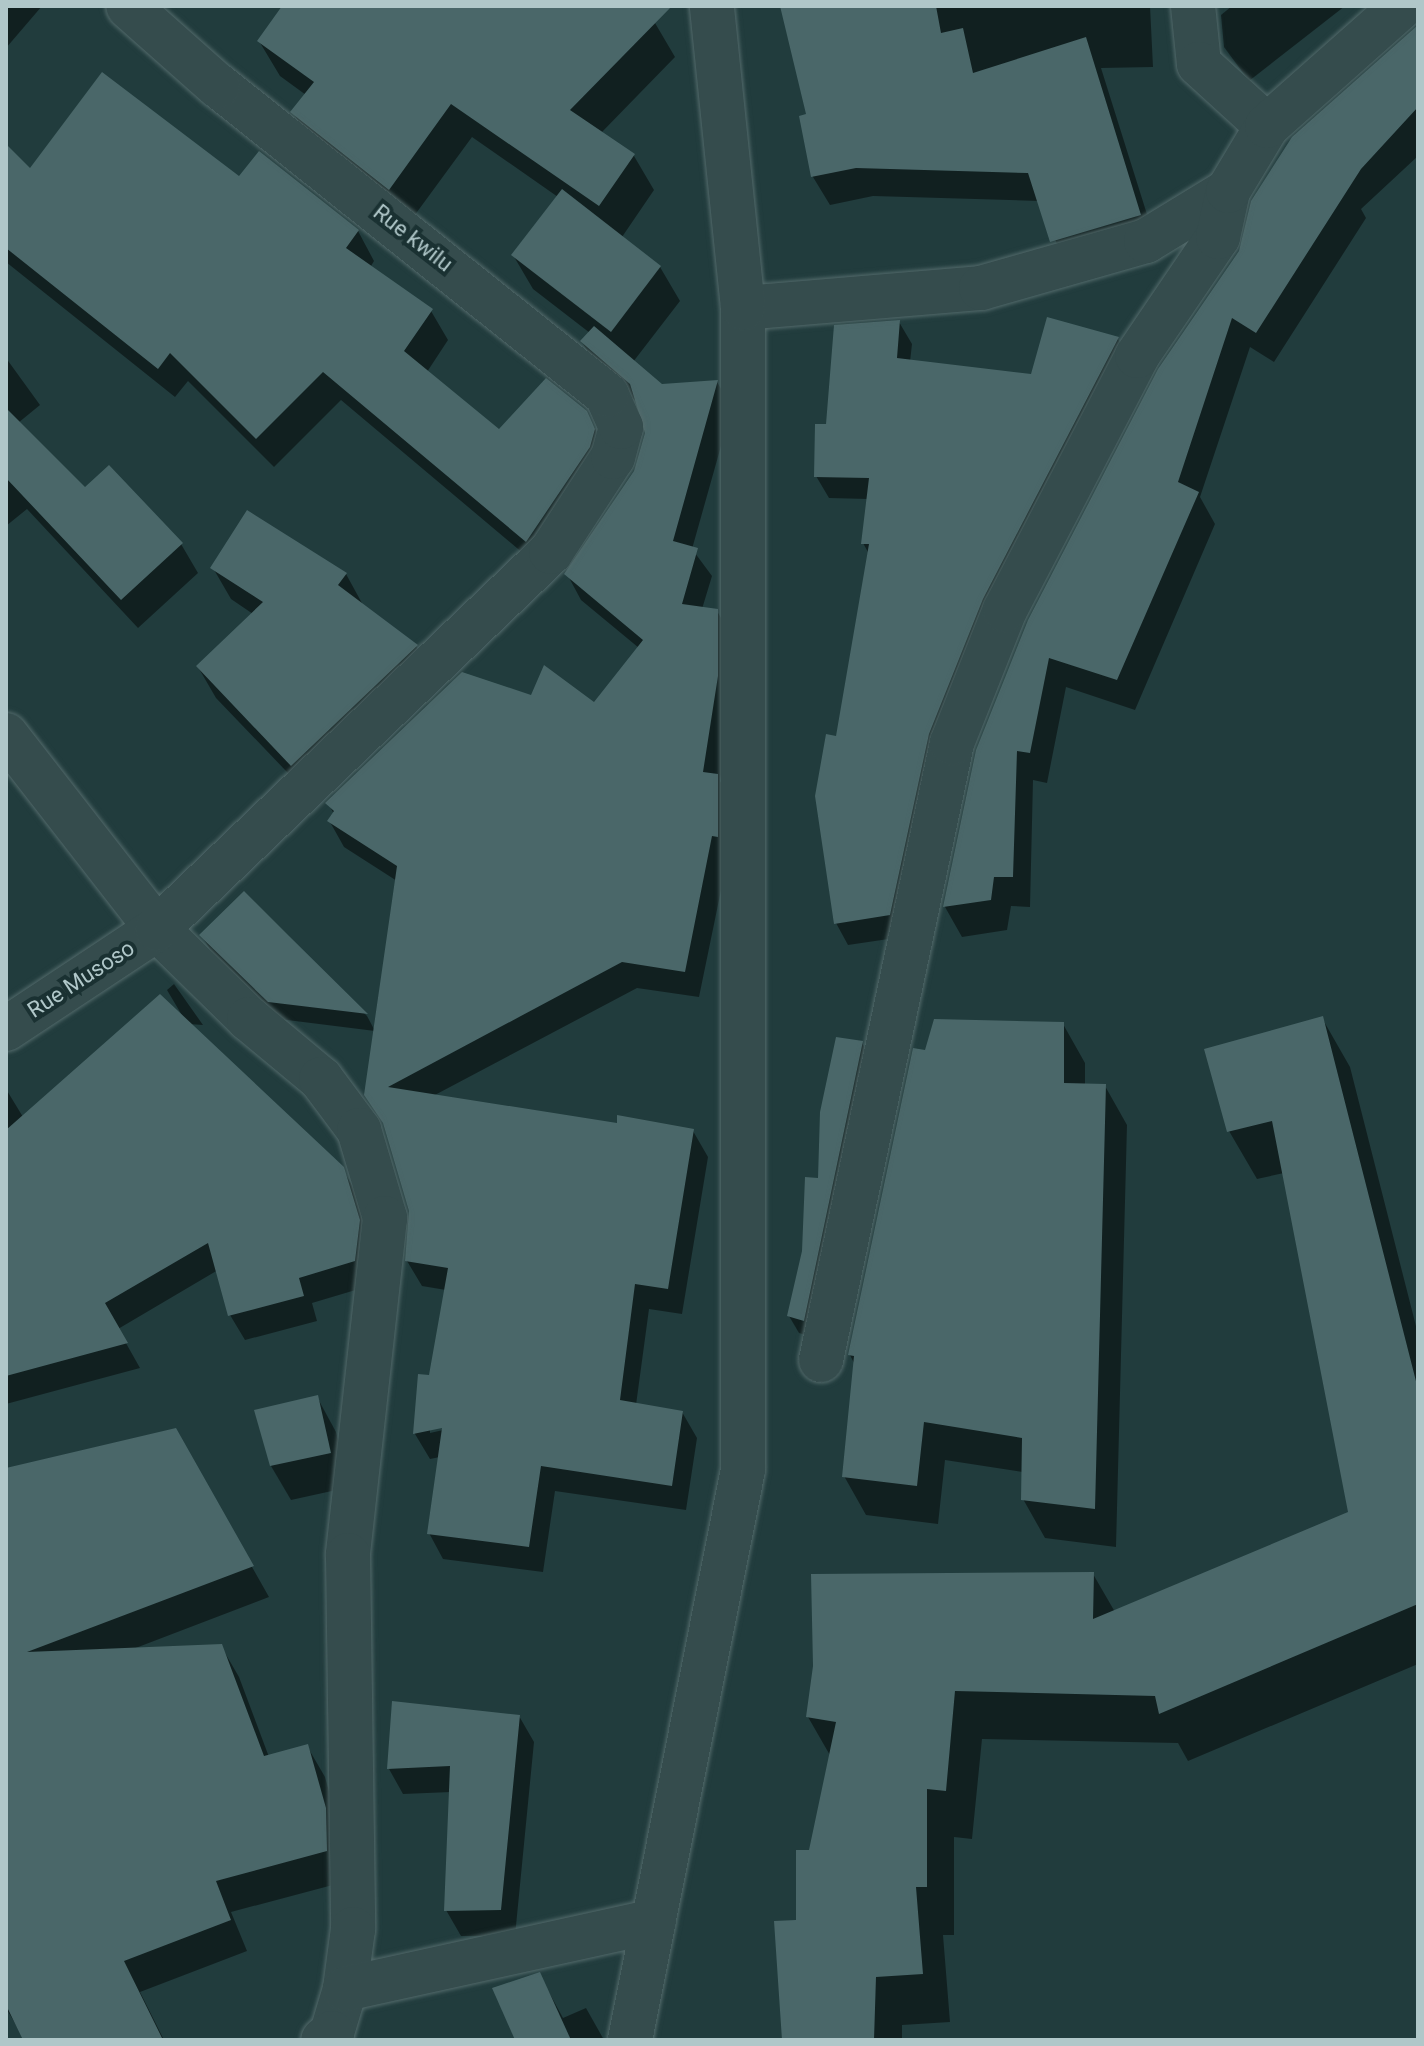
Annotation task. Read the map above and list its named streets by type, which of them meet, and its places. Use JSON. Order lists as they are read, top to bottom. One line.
{"streets":{"street":["Rue kwilu","Rue Musoso"]},"crossings":[["Rue kwilu","Rue Musoso"]]}
